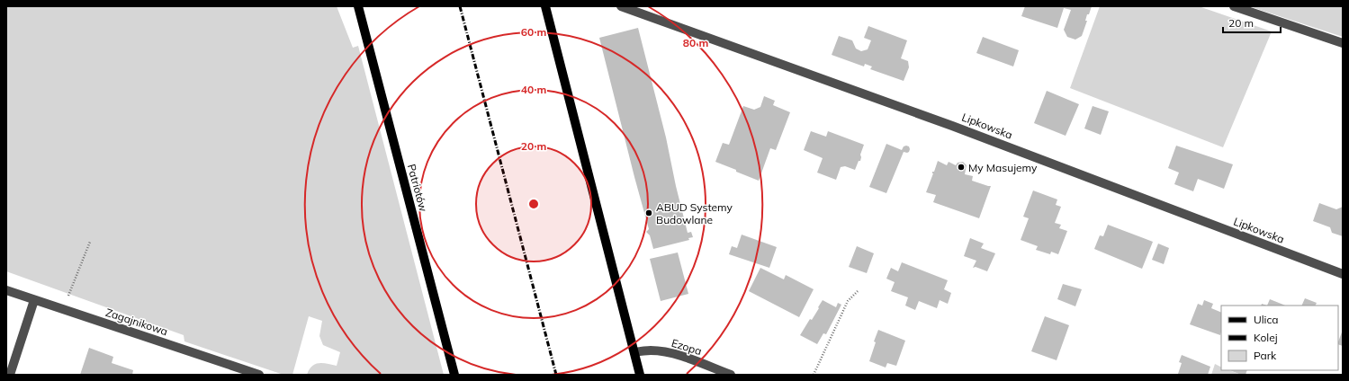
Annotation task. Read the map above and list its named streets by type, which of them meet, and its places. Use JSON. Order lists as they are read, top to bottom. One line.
{"streets":{"main road":["Patriotów"],"street":["Lipkowska","Zagajnikowa","Ezopa"]},"places":["My Masujemy","ABUD Systemy Budowlane"],"legend":["Ulica","Kolej","Park"],"scale_bar":"20 m","rings":["60 m","80 m","40 m","20 m"]}
